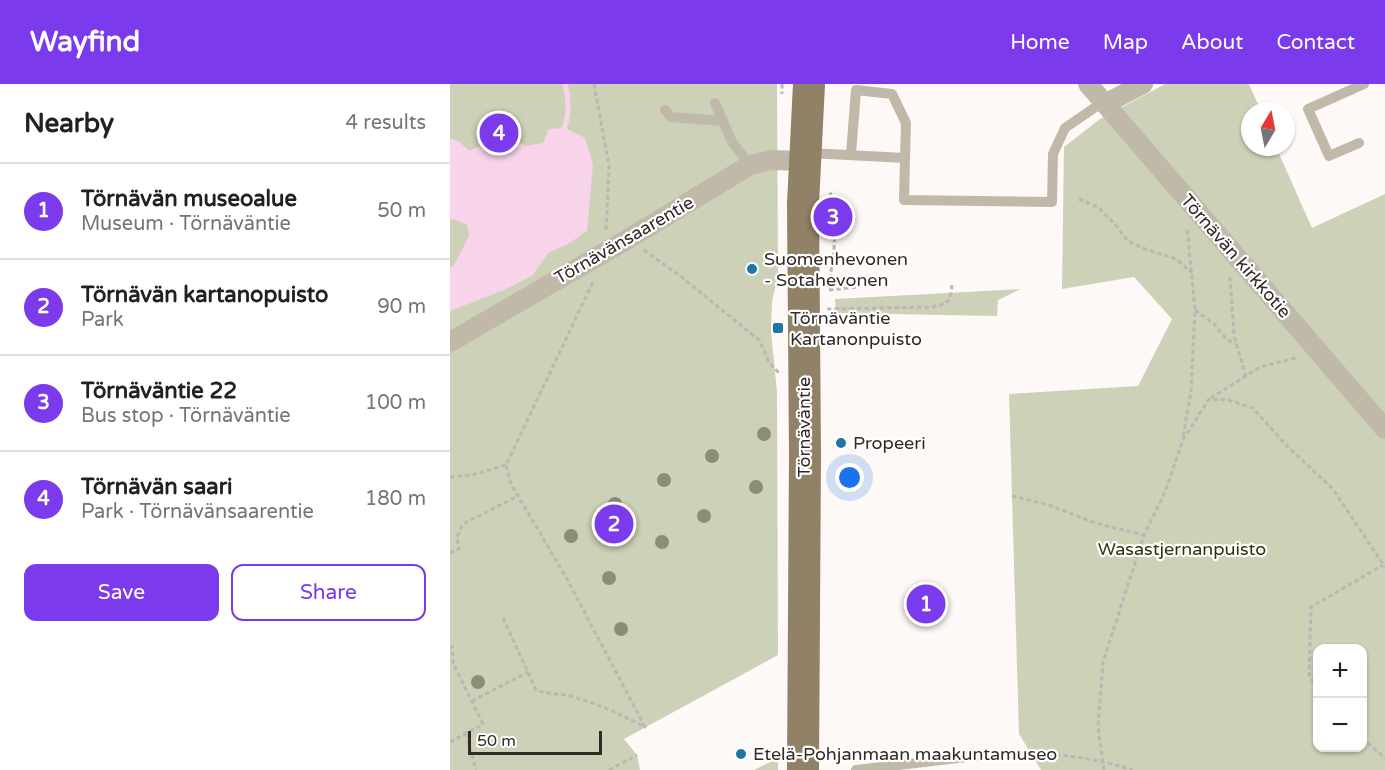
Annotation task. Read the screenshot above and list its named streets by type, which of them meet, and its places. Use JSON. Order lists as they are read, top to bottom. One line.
{"streets":{"main road":["Törnäväntie"],"street":["Törnävänsaarentie","Törnävän kirkkotie"]},"crossings":[["Törnävänsaarentie","Törnäväntie"]],"parks":["Wasastjernanpuisto"],"places":{"other":["Suomenhevonen - Sotahevonen","Propeeri","Etelä-Pohjanmaan maakuntamuseo"],"transit":["Törnäväntie Kartanonpuisto"]},"scale_bar":"50 m","north":"top","page":{"header":"Wayfind","nav":["Home","Map","About","Contact"],"heading":["Nearby","4 results"],"pins":["4","3","2","1"],"list":[{"mark":"1","name":"Törnävän museoalue","note":"Museum · Törnäväntie","value":"50 m"},{"mark":"2","name":"Törnävän kartanopuisto","note":"Park","value":"90 m"},{"mark":"3","name":"Törnäväntie 22","note":"Bus stop · Törnäväntie","value":"100 m"},{"mark":"4","name":"Törnävän saari","note":"Park · Törnävänsaarentie","value":"180 m"}],"buttons":["Save","Share"],"map_buttons":["+","−"],"scale":"50 m"}}
